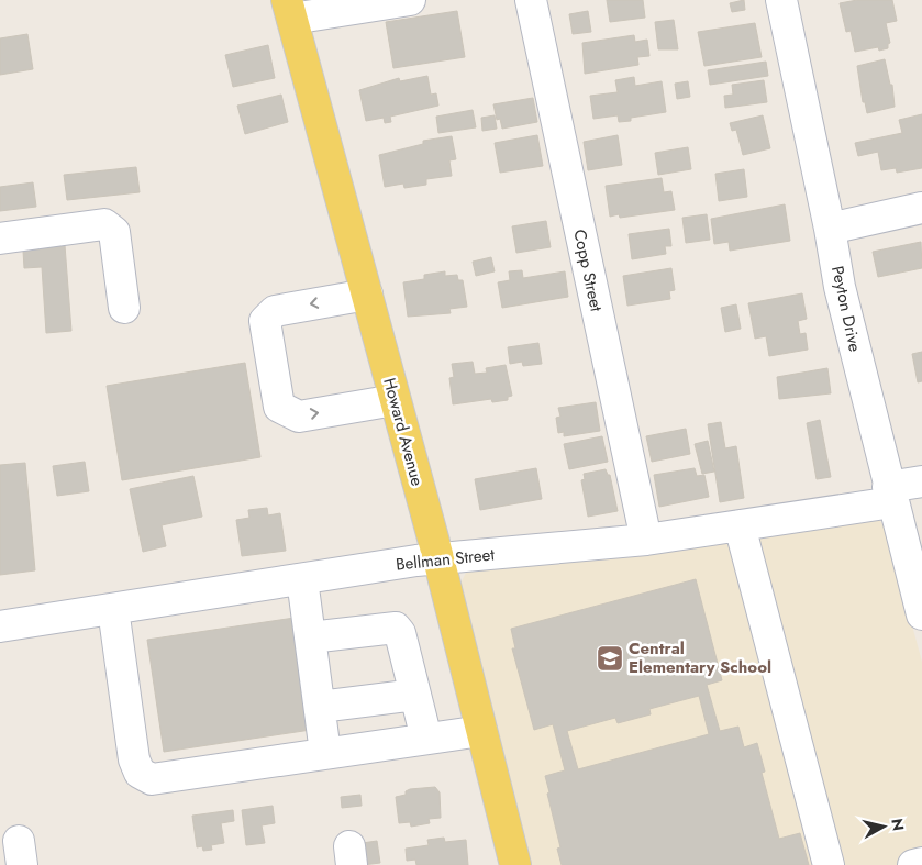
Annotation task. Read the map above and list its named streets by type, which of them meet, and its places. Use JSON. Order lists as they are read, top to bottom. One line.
{"streets":{"main road":["Howard Avenue"],"street":["Copp Street","Peyton Drive","Bellman Street"]},"crossings":[["Copp Street","Bellman Street"],["Peyton Drive","Bellman Street"],["Howard Avenue","Bellman Street"]],"places":{"school or university":["Central Elementary School"]},"north":"right"}
